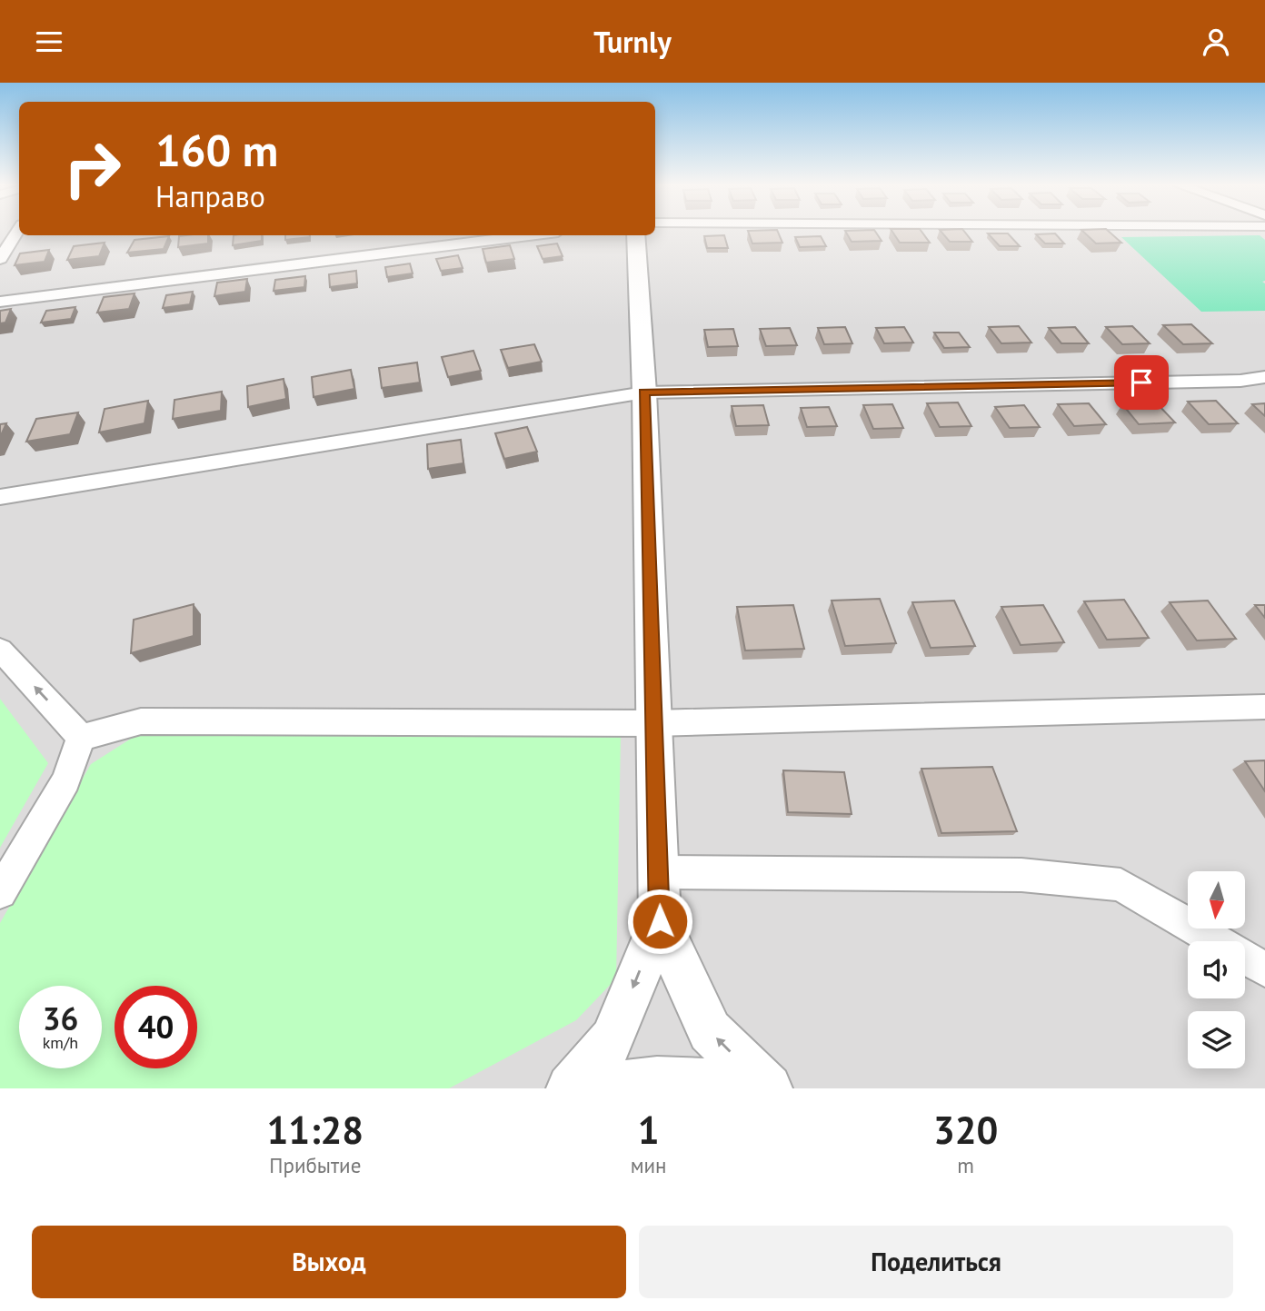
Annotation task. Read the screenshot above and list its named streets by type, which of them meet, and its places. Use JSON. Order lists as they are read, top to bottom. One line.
{"north":"bottom","page":{"header":"Turnly","turn":["160 m","Направо"],"speed":"36 km/h","limit":"40","eta":["11:28","Прибытие","1","мин","320","m"],"buttons":["Выход","Поделиться"]}}
